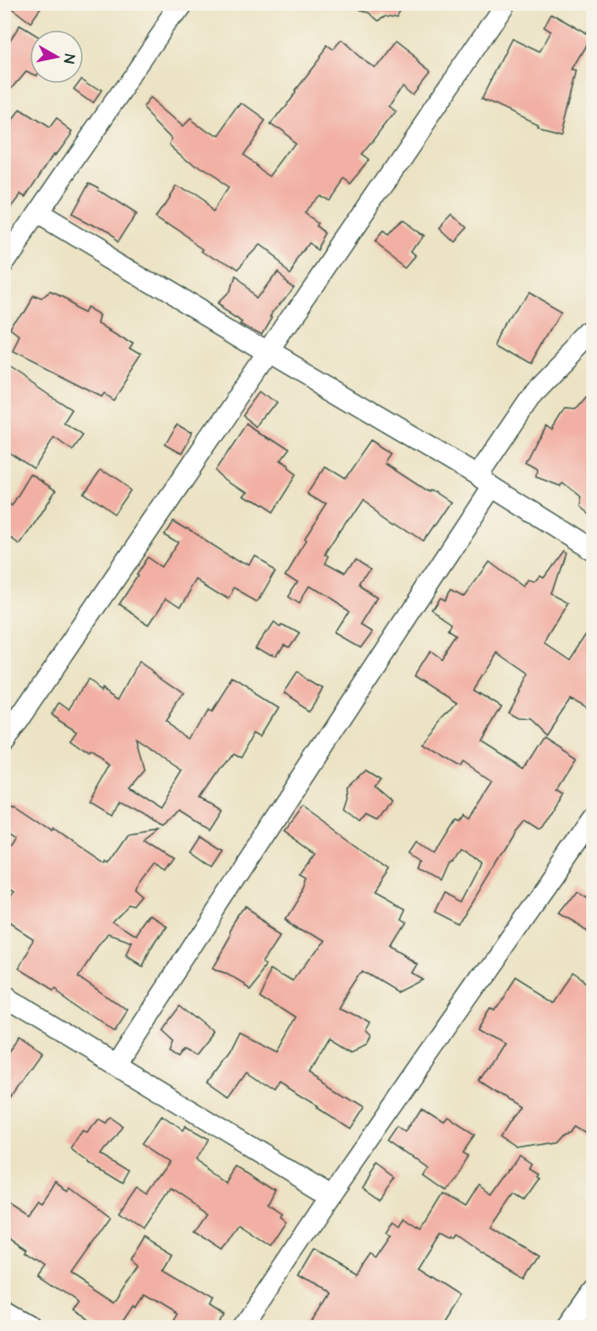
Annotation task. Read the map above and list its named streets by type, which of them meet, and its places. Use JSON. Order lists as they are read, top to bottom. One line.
{"north":"right"}
